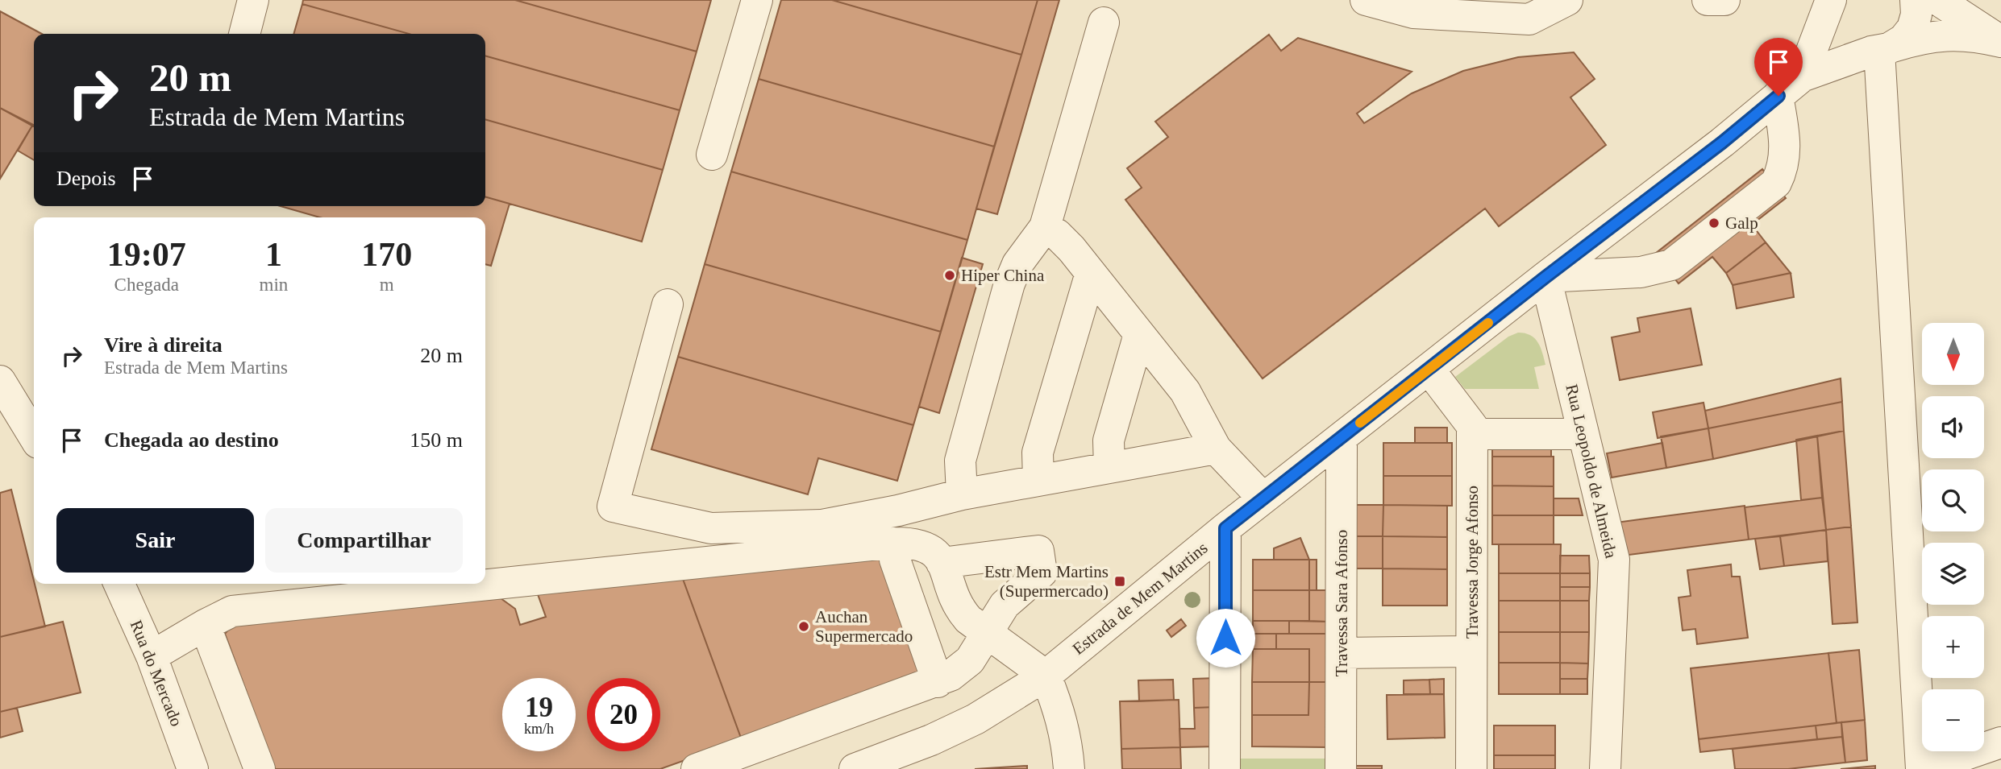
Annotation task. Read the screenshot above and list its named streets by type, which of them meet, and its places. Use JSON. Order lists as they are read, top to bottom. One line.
{"streets":{"street":["Rua Leopoldo de Almeida","Travessa Jorge Afonso","Estrada de Mem Martins","Travessa Sara Afonso","Rua do Mercado"]},"crossings":[["Rua Leopoldo de Almeida","Estrada de Mem Martins"],["Travessa Jorge Afonso","Estrada de Mem Martins"],["Estrada de Mem Martins","Travessa Sara Afonso"]],"places":{"other":["Galp","Hiper China","Auchan Supermercado"],"transit":["Estr Mem Martins (Supermercado)"]},"north":"bottom","page":{"turn":["20 m","Estrada de Mem Martins"],"then":"Depois","eta":["19:07","Chegada","1","min","170","m"],"list":[{"name":"Vire à direita","note":"Estrada de Mem Martins","value":"20 m"},{"name":"Chegada ao destino","value":"150 m"}],"map_buttons":["+","−"],"buttons":["Sair","Compartilhar"],"speed":"19 km/h","limit":"20"}}
